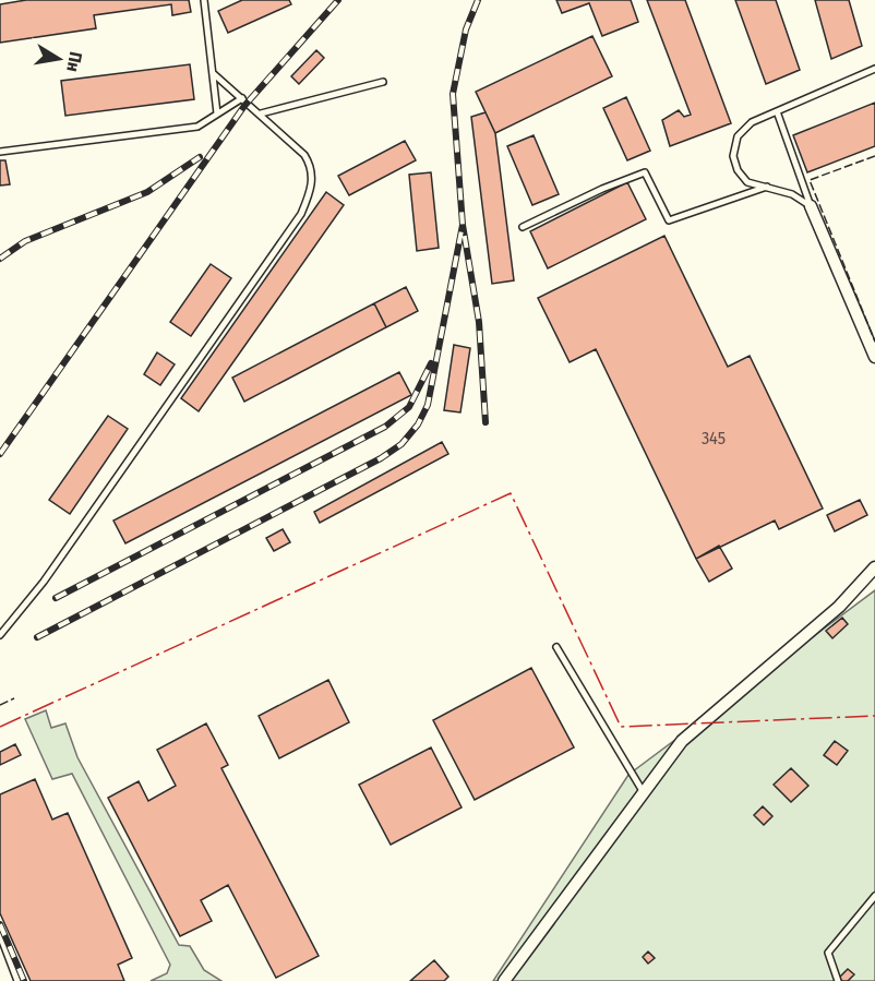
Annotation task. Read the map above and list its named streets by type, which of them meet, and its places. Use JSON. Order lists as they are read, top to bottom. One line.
{"house_numbers":["345"],"north":"right"}
